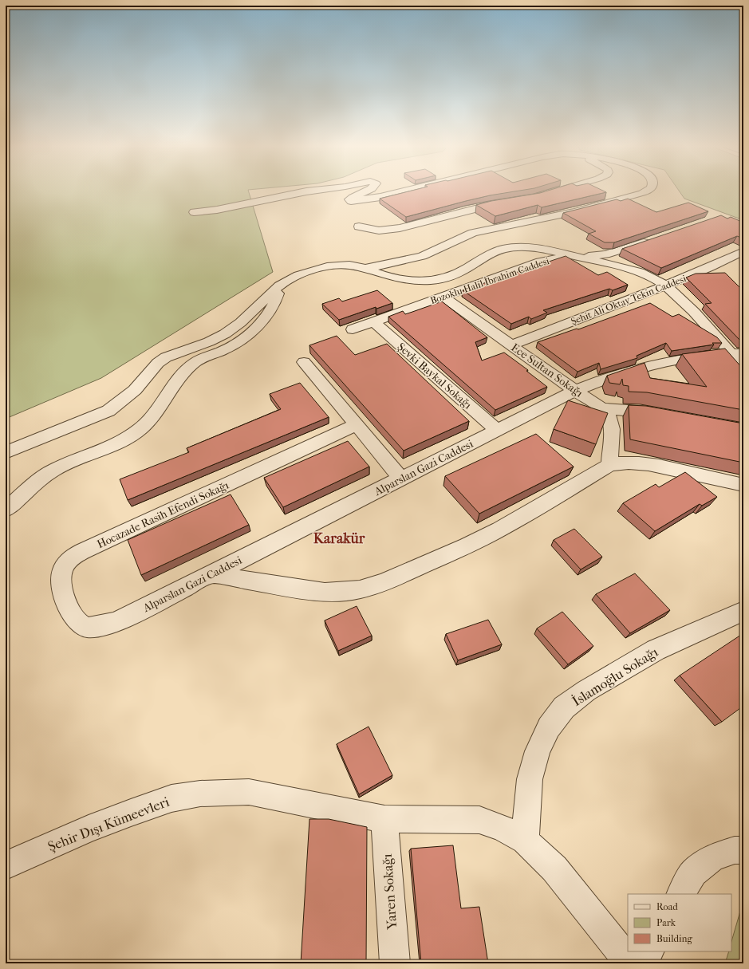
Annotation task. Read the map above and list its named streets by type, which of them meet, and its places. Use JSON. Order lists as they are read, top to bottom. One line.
{"streets":{"street":["Bozoklu Halil İbrahim Caddesi","Şehit Ali Oktay Tekin Caddesi","Ece Sultan Sokağı","Şevki Baykal Sokağı","Alparslan Gazi Caddesi","Hocazade Rasih Efendi Sokağı","İslamoğlu Sokağı","Şehir Dışı Kümeevleri","Yaren Sokağı"]},"crossings":[["Bozoklu Halil İbrahim Caddesi","Ece Sultan Sokağı"],["Bozoklu Halil İbrahim Caddesi","Şevki Baykal Sokağı"],["Şehit Ali Oktay Tekin Caddesi","Ece Sultan Sokağı"],["Ece Sultan Sokağı","Alparslan Gazi Caddesi"],["Şevki Baykal Sokağı","Alparslan Gazi Caddesi"],["Alparslan Gazi Caddesi","Hocazade Rasih Efendi Sokağı"],["İslamoğlu Sokağı","Şehir Dışı Kümeevleri"],["Şehir Dışı Kümeevleri","Yaren Sokağı"]],"districts":["Karakür"],"legend":["Road","Park","Building"]}
